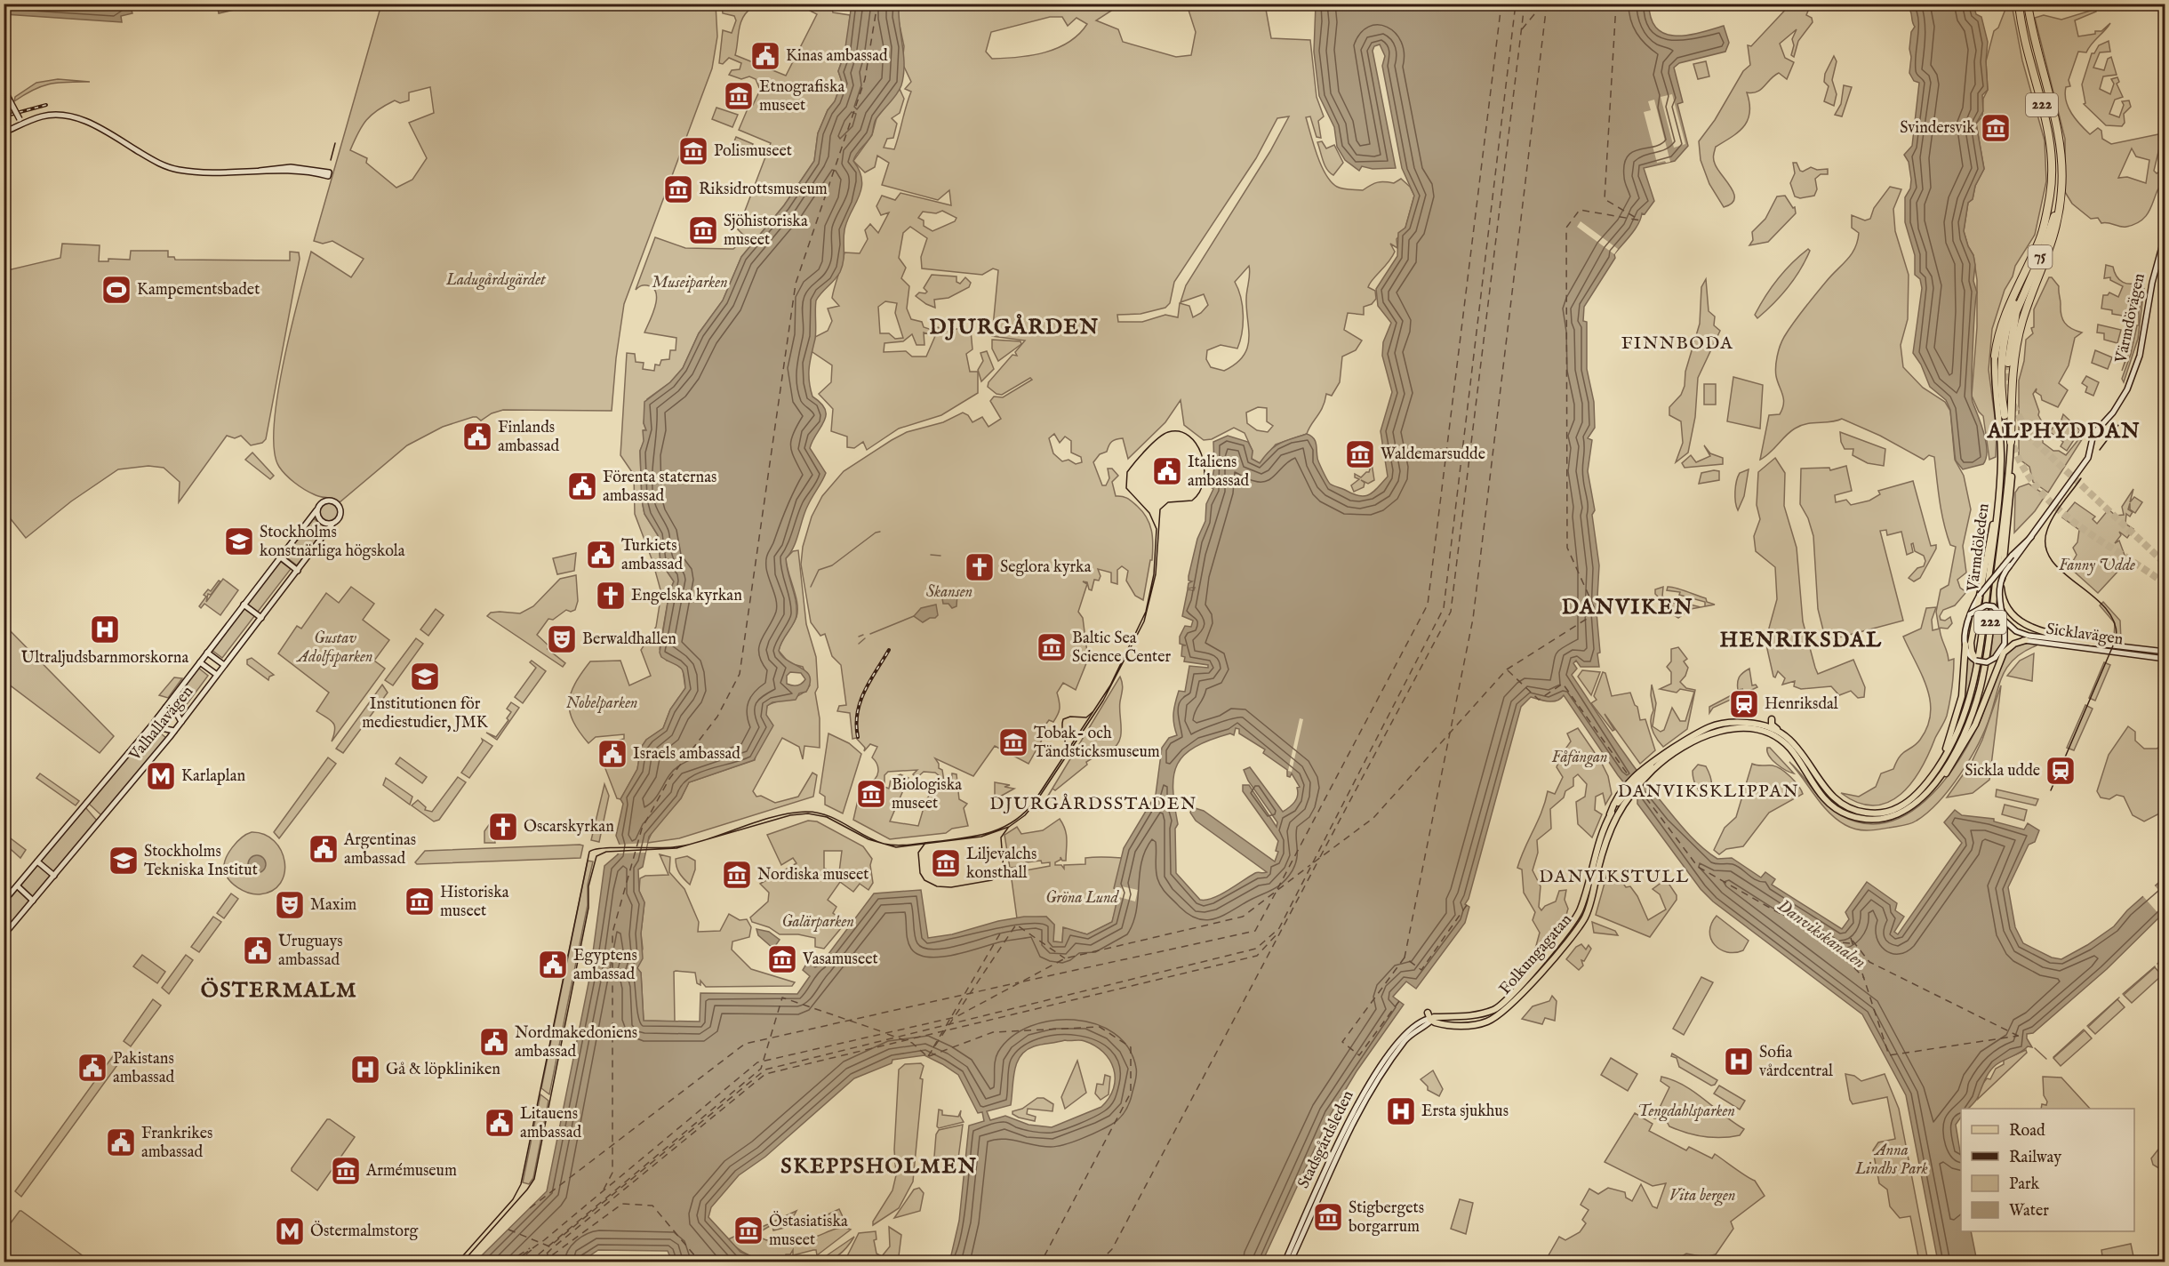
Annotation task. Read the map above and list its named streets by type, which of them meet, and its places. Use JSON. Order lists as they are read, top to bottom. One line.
{"streets":{"highway":["222","75"],"main road":["Värmdövägen","Värmdöleden","Sicklavägen","Valhallavägen","Folkungagatan","Stadsgårdsleden"]},"crossings":[["222","75"],["222","Värmdöleden"],["222","Folkungagatan"],["Värmdövägen","Sicklavägen"],["Folkungagatan","Stadsgårdsleden"]],"districts":["DJURGÅRDEN","FINNBODA","ALPHYDDAN","DANVIKEN","HENRIKSDAL","DANVIKSKLIPPAN","DJURGÅRDSSTADEN","DANVIKSTULL","ÖSTERMALM","SKEPPSHOLMEN"],"water":["Danvikskanalen"],"parks":["Ladugårdsgärdet","Museiparken","Fanny Udde","Skansen","Gustav Adolfsparken","Nobelparken","Fåfängan","Gröna Lund","Galärparken","Tengdahlsparken","Anna Lindhs Park","Vita bergen"],"places":{"public building":["Kinas ambassad","Finlands ambassad","Italiens ambassad","Förenta staternas ambassad","Turkiets ambassad","Israels ambassad","Argentinas ambassad","Uruguays ambassad","Egyptens ambassad","Nordmakedoniens ambassad","Pakistans ambassad","Litauens ambassad","Frankrikes ambassad"],"museum":["Etnografiska museet","Svindersvik","Polismuseet","Riksidrottsmuseum","Sjöhistoriska museet","Waldemarsudde","Baltic Sea Science Center","Tobak- och Tändsticksmuseum","Biologiska museet","Liljevalchs konsthall","Nordiska museet","Historiska museet","Vasamuseet","Armémuseum","Stigbergets borgarrum","Östasiatiska museet"],"sports":["Kampementsbadet"],"school or university":["Stockholms konstnärliga högskola","Institutionen för mediestudier, JMK","Stockholms Tekniska Institut"],"church":["Seglora kyrka","Engelska kyrkan","Oscarskyrkan"],"hospital":["Ultraljudsbarnmorskorna","Sofia vårdcentral","Gå & löpkliniken","Ersta sjukhus"],"theatre":["Berwaldhallen","Maxim"],"station":["Henriksdal","Sickla udde"],"metro station":["Karlaplan","Östermalmstorg"]},"legend":["Road","Railway","Park","Water"]}
